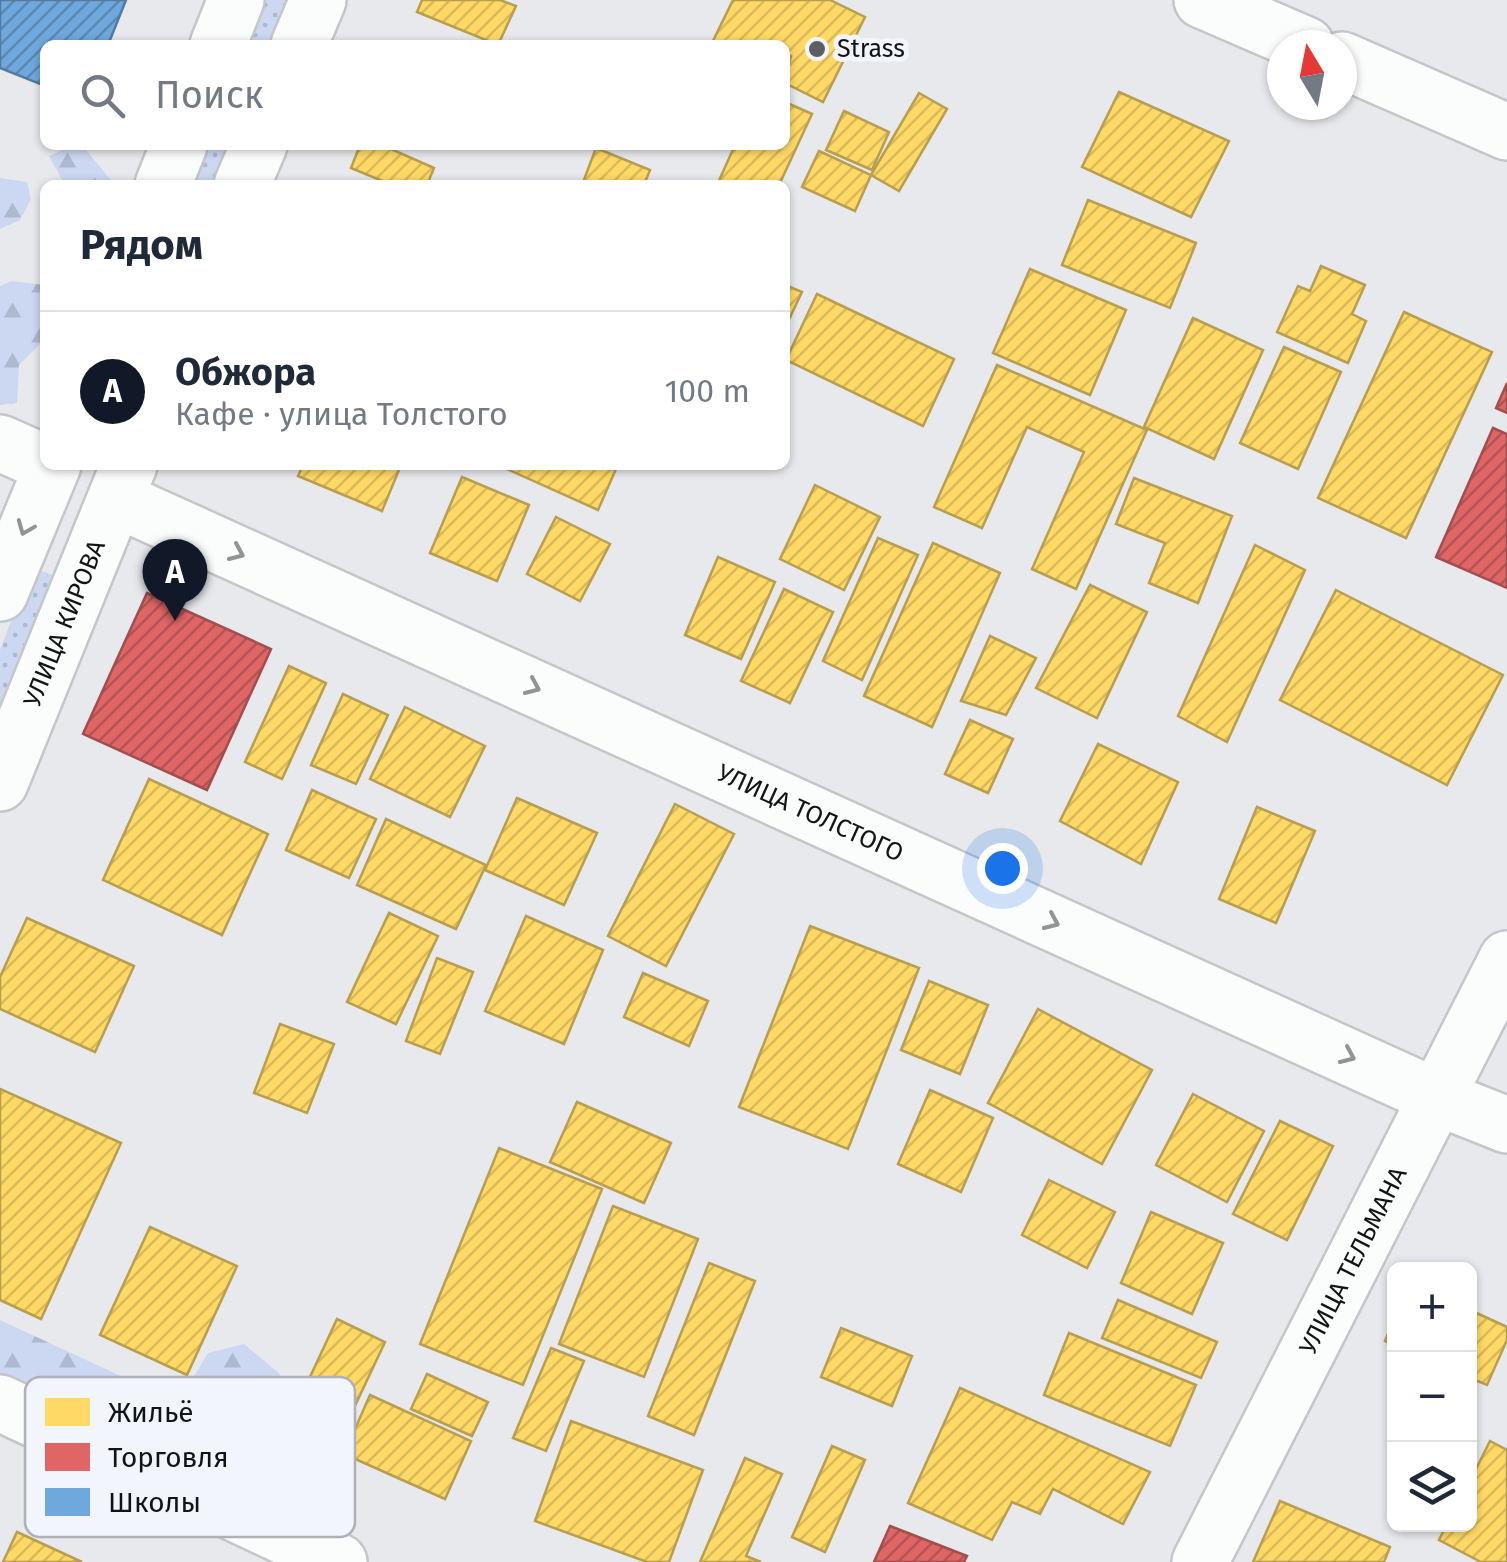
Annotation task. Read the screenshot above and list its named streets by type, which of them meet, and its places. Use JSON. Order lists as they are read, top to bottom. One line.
{"streets":{"street":["УЛИЦА КИРОВА","УЛИЦА ТОЛСТОГО","УЛИЦА ТЕЛЬМАНА"]},"crossings":[["УЛИЦА КИРОВА","УЛИЦА ТОЛСТОГО"],["УЛИЦА ТОЛСТОГО","УЛИЦА ТЕЛЬМАНА"]],"one_way":["УЛИЦА ТОЛСТОГО"],"places":["Strass"],"legend":["Жильё","Торговля","Школы"],"north":"top","page":{"search":"Поиск","heading":"Рядом","list":[{"mark":"A","name":"Обжора","note":"Кафе · улица Толстого","value":"100 m"}],"pins":"A","map_buttons":["+","−"]}}
